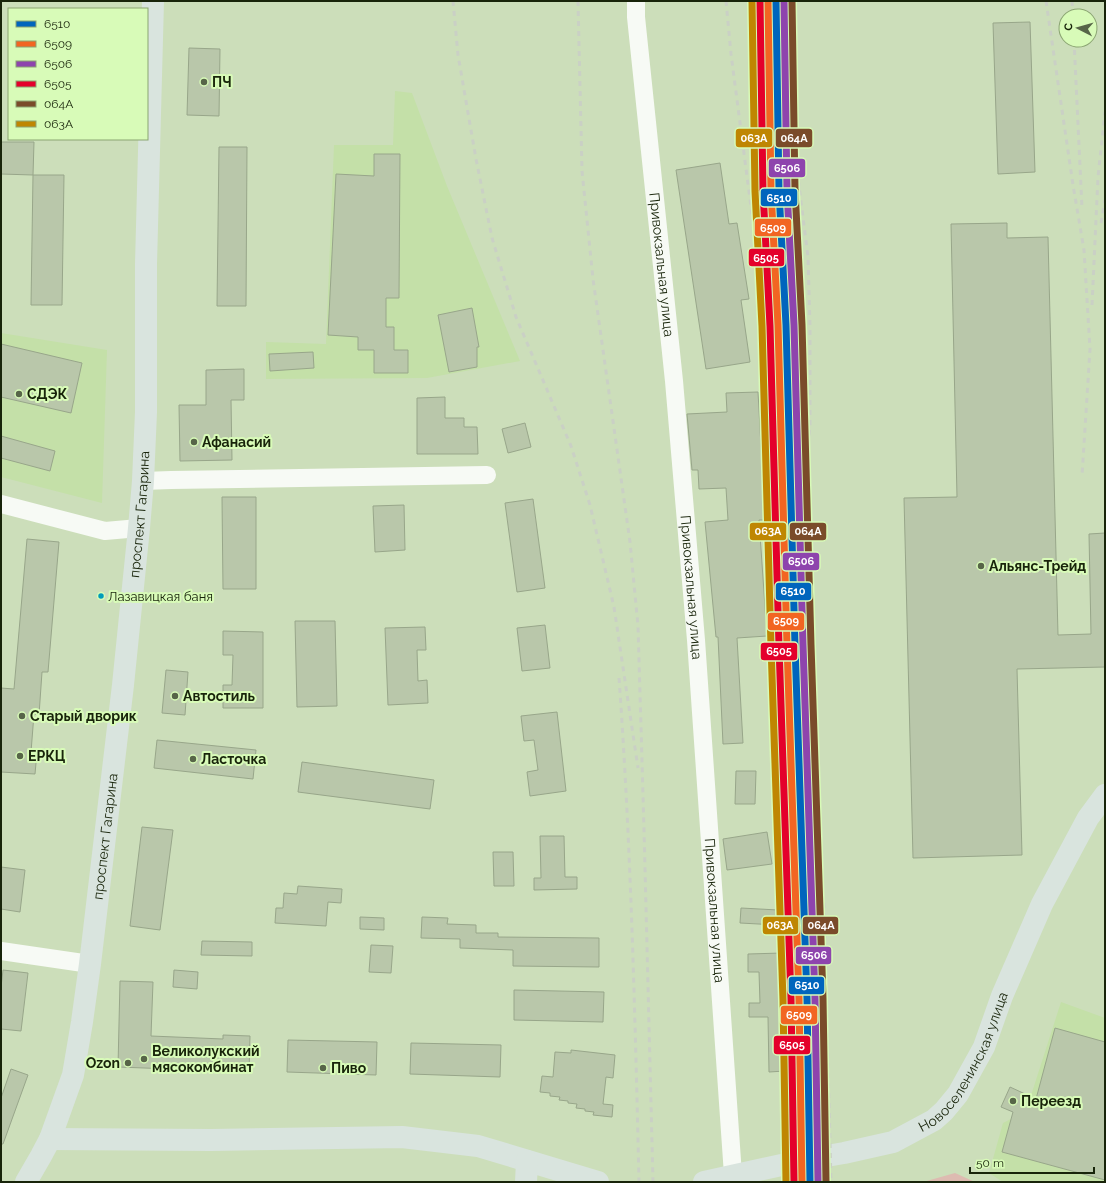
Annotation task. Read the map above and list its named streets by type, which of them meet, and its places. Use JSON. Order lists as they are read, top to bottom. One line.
{"streets":{"main road":["проспект Гагарина","Новоселенинская улица"],"street":["Привокзальная улица"]},"crossings":[["Привокзальная улица","Новоселенинская улица"]],"places":["ПЧ","СДЭК","Афанасий","Альянс-Трейд","Лазавицкая баня","Автостиль","Старый дворик","ЕРКЦ","Ласточка","Великолукский мясокомбинат","Ozon","Пиво","Переезд"],"lines":["transit line 6510","transit line 6509","transit line 6506","transit line 6505","transit line 064А","transit line 063А"],"legend":["6510","6509","6506","6505","064А","063А"],"scale_bar":"50 m","north":"left"}
